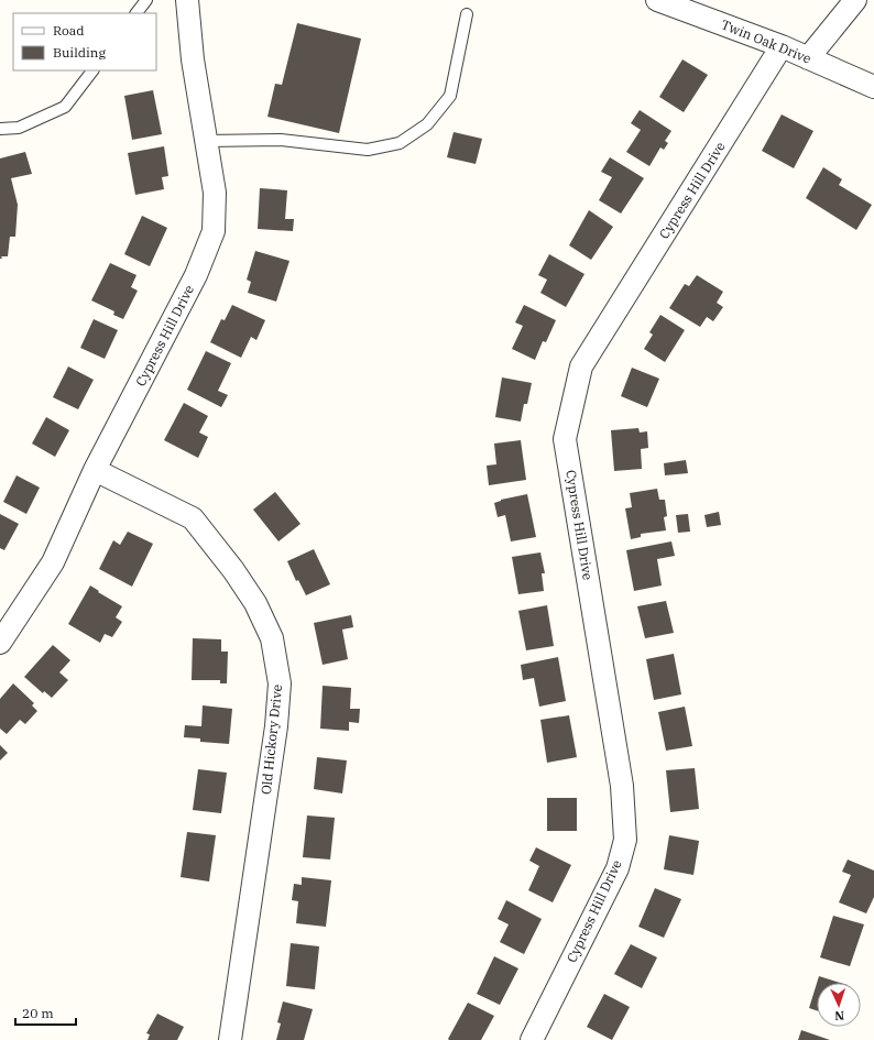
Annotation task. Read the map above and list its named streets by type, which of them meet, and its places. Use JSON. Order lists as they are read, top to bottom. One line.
{"streets":{"street":["Twin Oak Drive","Cypress Hill Drive","Old Hickory Drive"]},"crossings":[["Twin Oak Drive","Cypress Hill Drive"],["Cypress Hill Drive","Old Hickory Drive"]],"legend":["Road","Building"],"scale_bar":"20 m","north":"bottom"}
